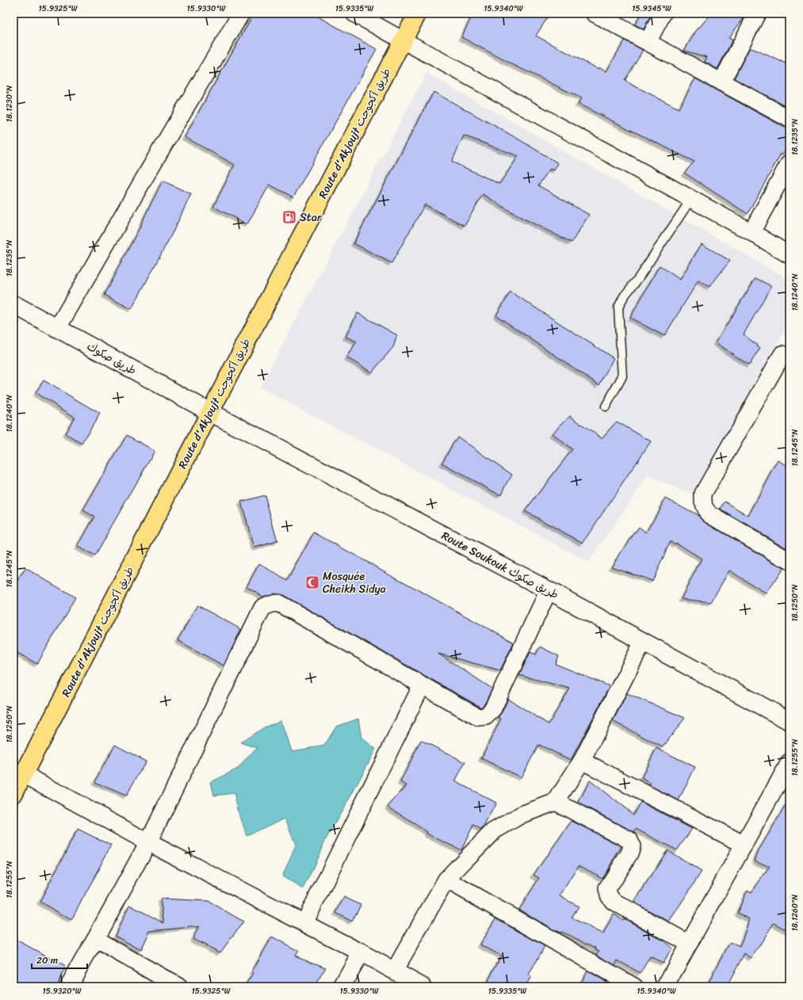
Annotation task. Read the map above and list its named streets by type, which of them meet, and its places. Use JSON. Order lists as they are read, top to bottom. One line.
{"streets":{"highway":["Route d'Akjoujt طريق أكجوجت"],"street":["طريق صكوك","Route Soukouk طريق صكوك"]},"crossings":[["Route d'Akjoujt طريق أكجوجت","طريق صكوك"],["Route d'Akjoujt طريق أكجوجت","Route Soukouk طريق صكوك"],["طريق صكوك","Route Soukouk طريق صكوك"]],"places":{"fuel station":["Star"],"mosque":["Mosquée Cheikh Sidya"]},"scale_bar":"20 m","coordinates":["15.9325°W","15.9330°W","15.9335°W","15.9340°W","15.9345°W","18.1230°N","18.1235°N","18.1240°N","18.1245°N","18.1250°N","18.1255°N","18.1260°N","15.9320°W"]}
